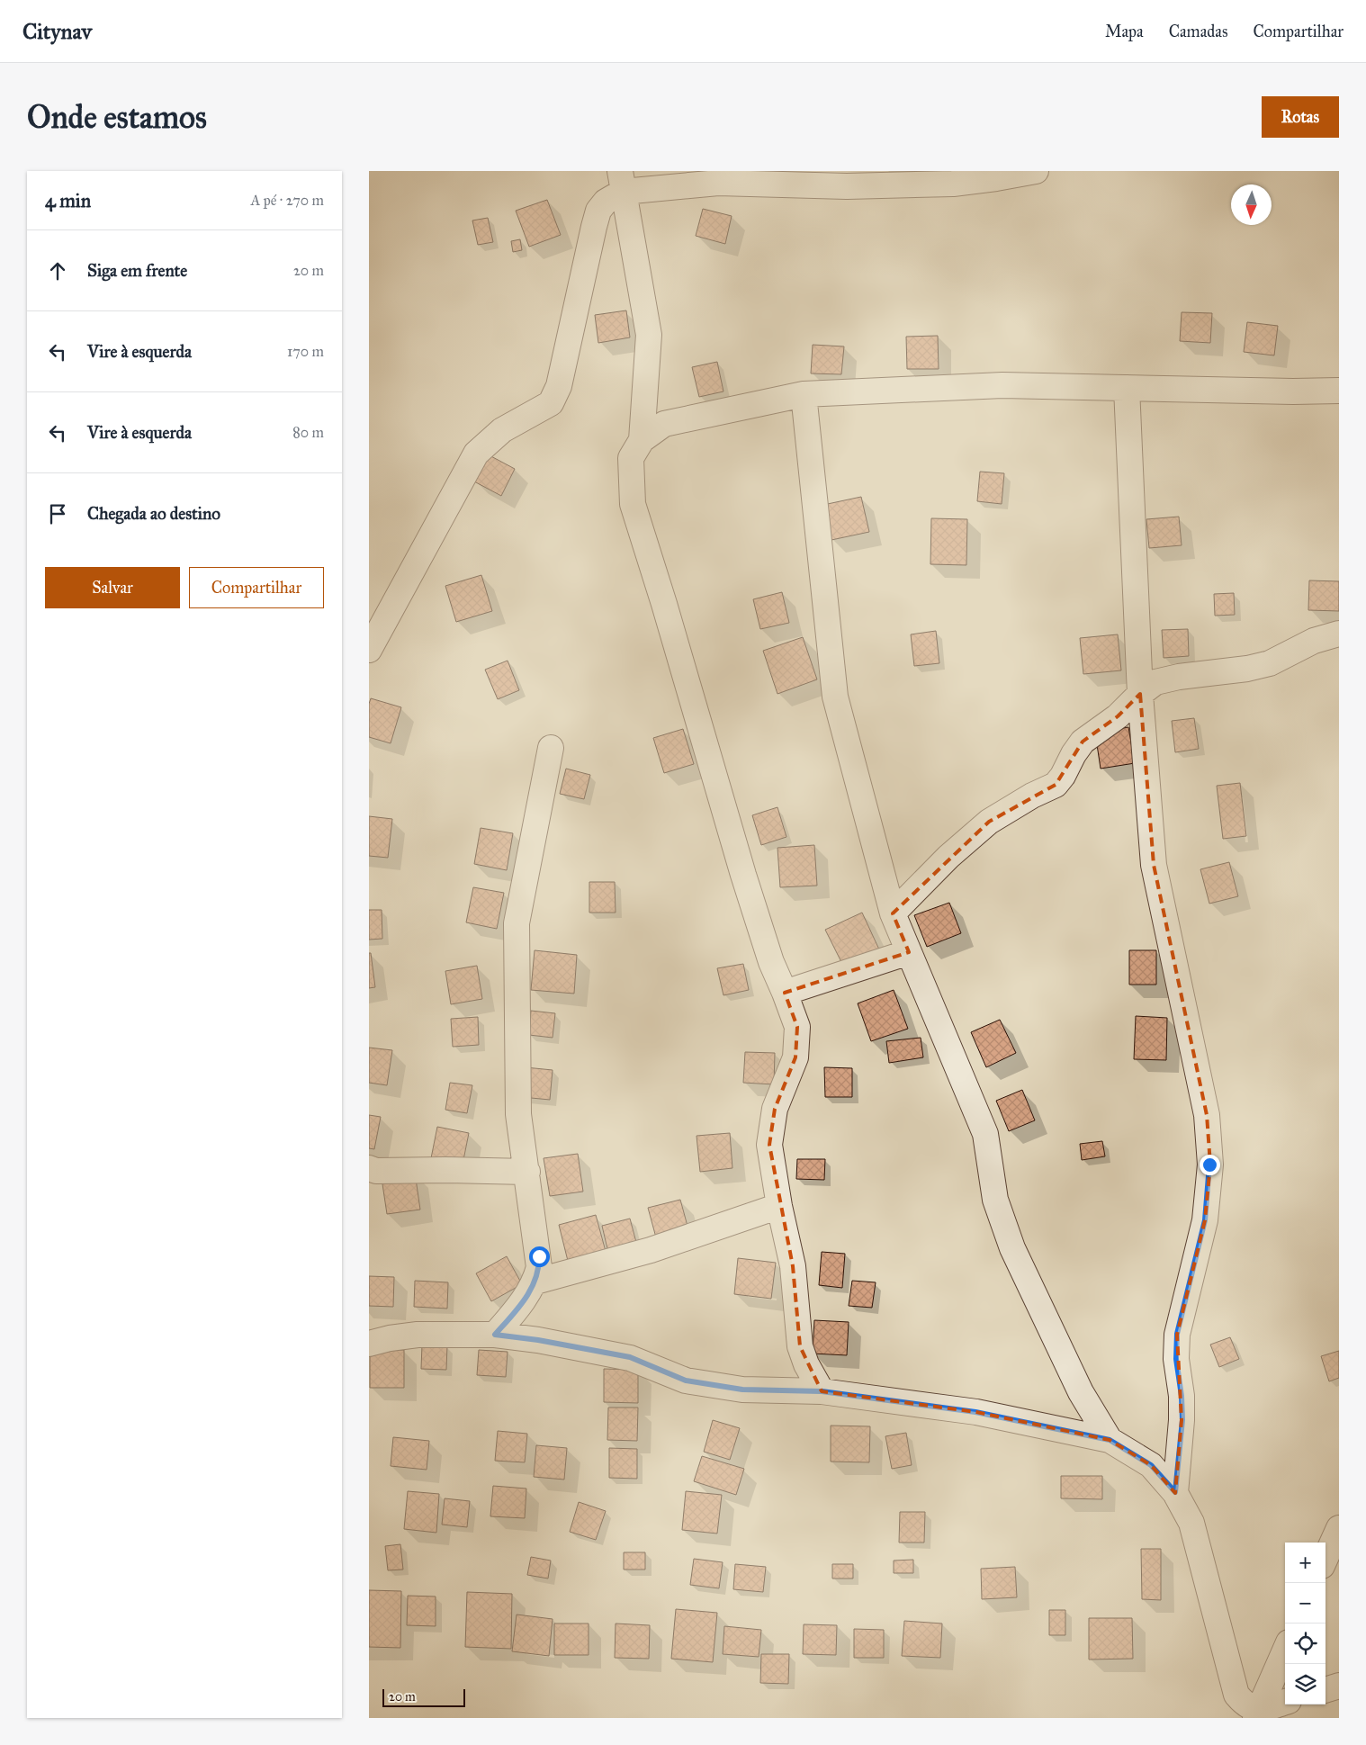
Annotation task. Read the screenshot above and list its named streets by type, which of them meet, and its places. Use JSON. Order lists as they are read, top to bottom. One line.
{"scale_bar":"20 m","north":"bottom","page":{"header":"Citynav","nav":["Mapa","Camadas","Compartilhar"],"buttons":["Rotas",["Salvar","Compartilhar"]],"title":"Onde estamos","heading":["4 min","A pé · 270 m"],"list":[["Siga em frente","20 m"],["Vire à esquerda","170 m"],["Vire à esquerda","80 m"],"Chegada ao destino"],"map_buttons":["+","−"],"scale":"20 m"}}
